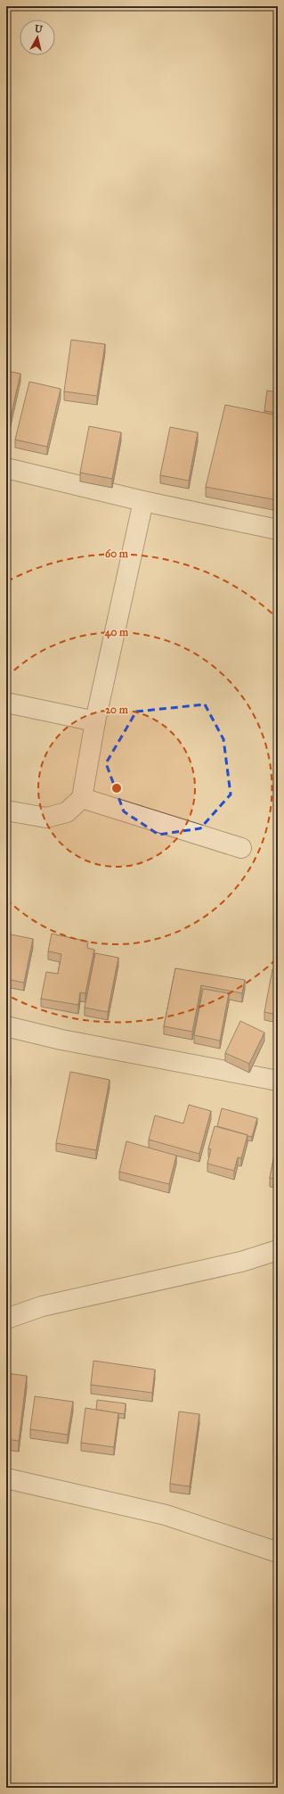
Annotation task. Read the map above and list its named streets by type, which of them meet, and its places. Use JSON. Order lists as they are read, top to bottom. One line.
{"north":"top","rings":["60 m","40 m","20 m"]}
